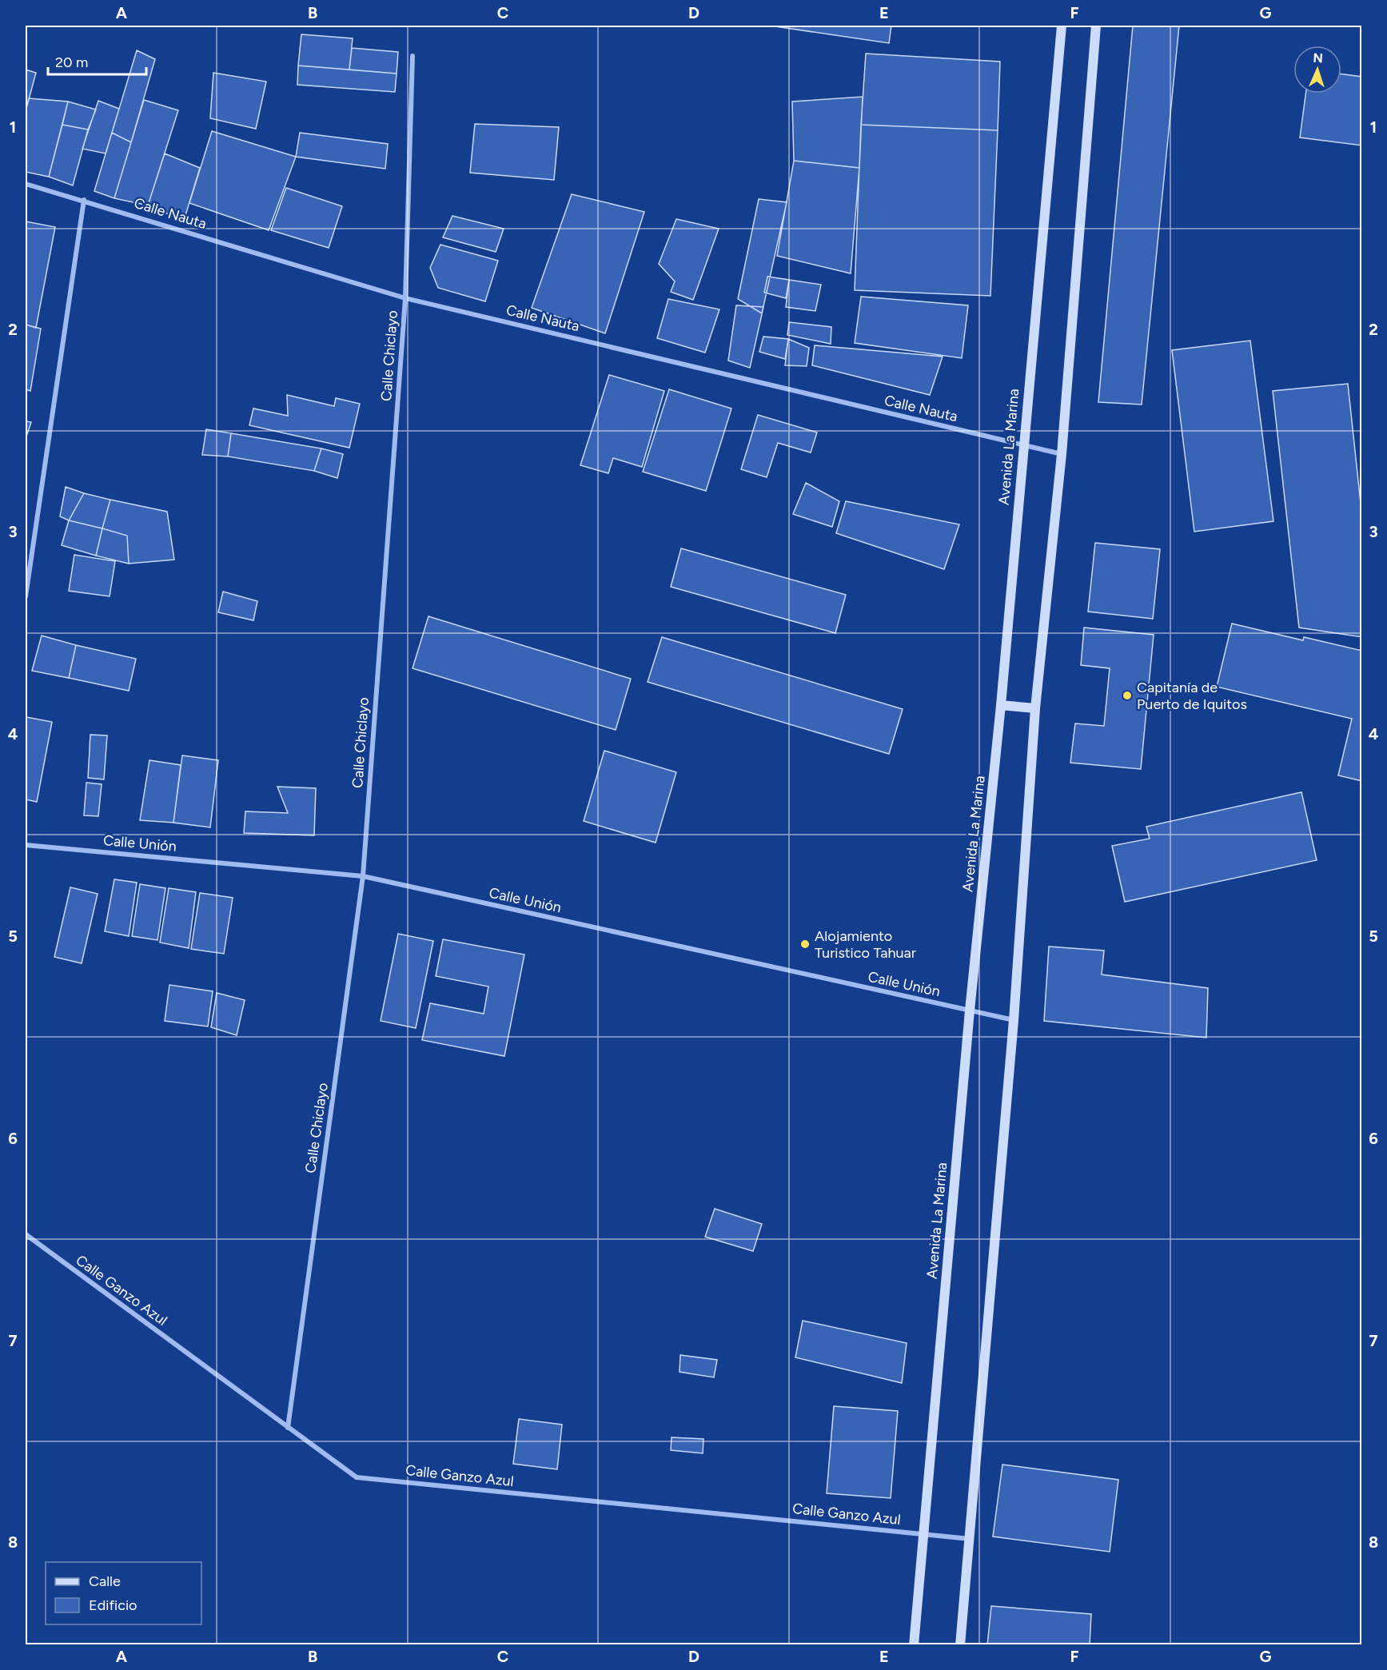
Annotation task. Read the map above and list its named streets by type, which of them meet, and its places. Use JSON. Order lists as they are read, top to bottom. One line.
{"streets":{"main road":["Avenida La Marina"],"street":["Calle Nauta","Calle Chiclayo","Calle Unión","Calle Ganzo Azul"]},"crossings":[["Calle Nauta","Calle Chiclayo"],["Calle Nauta","Avenida La Marina"],["Calle Chiclayo","Calle Unión"],["Calle Chiclayo","Calle Ganzo Azul"],["Avenida La Marina","Calle Unión"],["Avenida La Marina","Calle Ganzo Azul"]],"places":["Capitanía de Puerto de Iquitos","Alojamiento Turistico Tahuar"],"legend":["Calle","Edificio"],"scale_bar":"20 m","north":"top","grid":{"columns":["A","B","C","D","E","F","G"],"rows":["1","2","3","4","5","6","7","8"]}}
